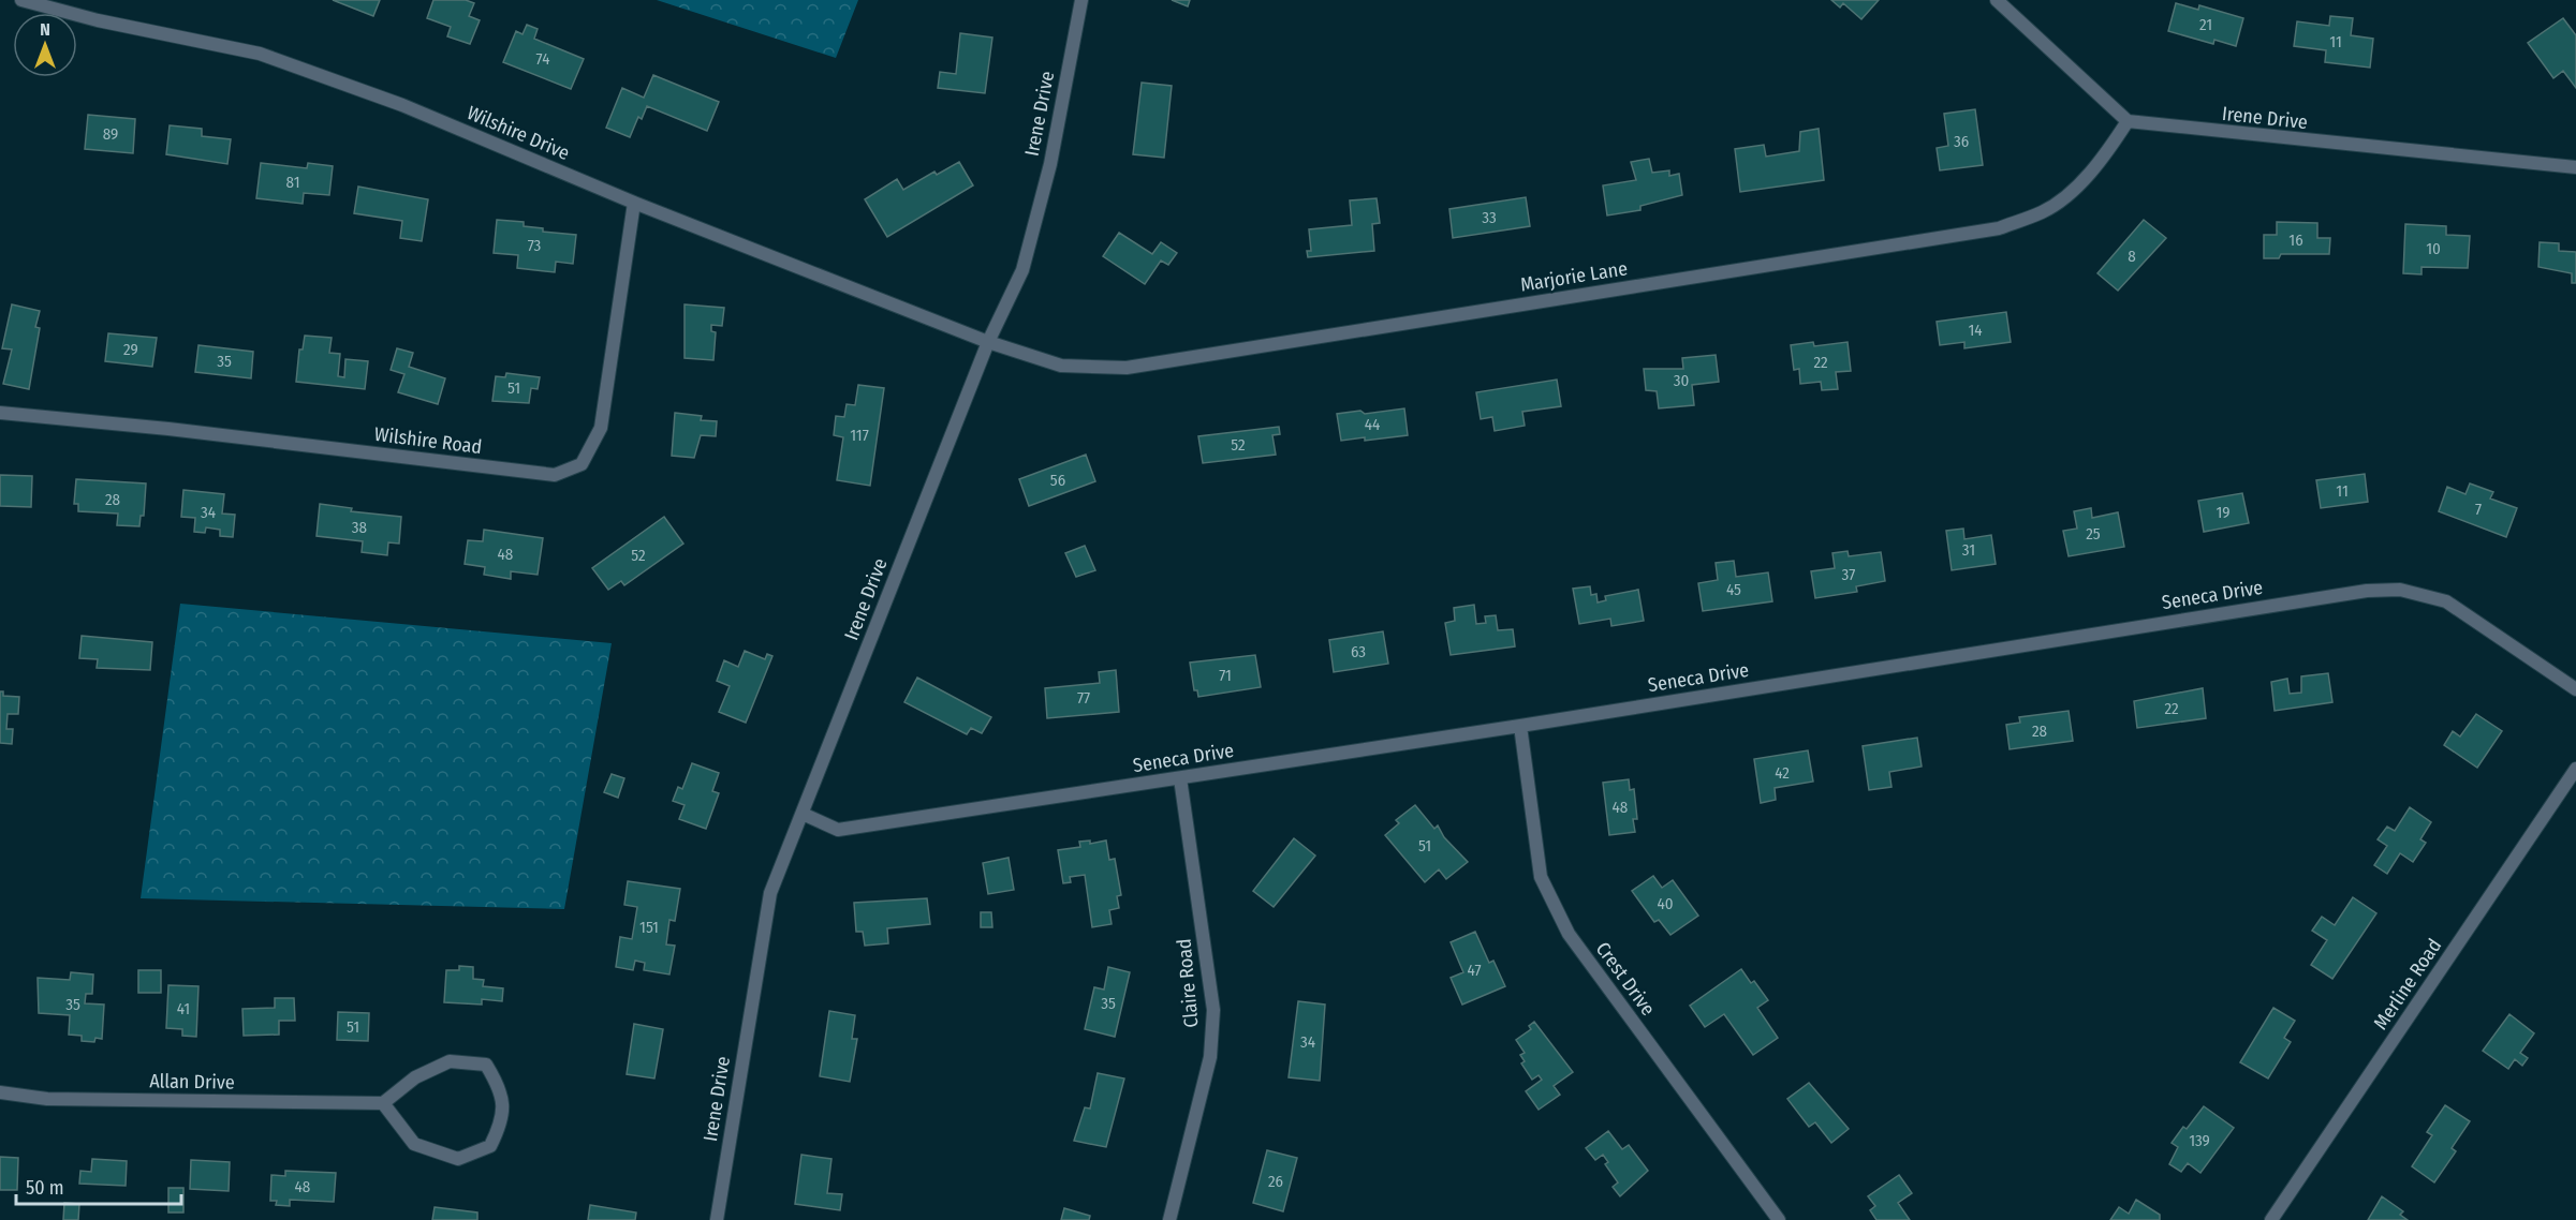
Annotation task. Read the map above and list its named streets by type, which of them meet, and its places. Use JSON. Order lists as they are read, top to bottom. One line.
{"streets":{"street":["Irene Drive","Wilshire Drive","Marjorie Lane","Wilshire Road","Seneca Drive","Crest Drive","Claire Road","Merline Road","Allan Drive"]},"crossings":[["Irene Drive","Wilshire Drive"],["Irene Drive","Marjorie Lane"],["Irene Drive","Seneca Drive"],["Wilshire Drive","Marjorie Lane"],["Wilshire Drive","Wilshire Road"],["Seneca Drive","Crest Drive"],["Seneca Drive","Claire Road"]],"house_numbers":["21","11","74","89","36","81","33","16","73","10","8","14","29","35","22","30","51","44","117","52","56","11","28","7","34","19","38","25","31","48","52","37","45","63","71","77","22","28","42","48","51","40","151","47","35","35","41","51","34","139","26","48"],"scale_bar":"50 m","north":"top"}
